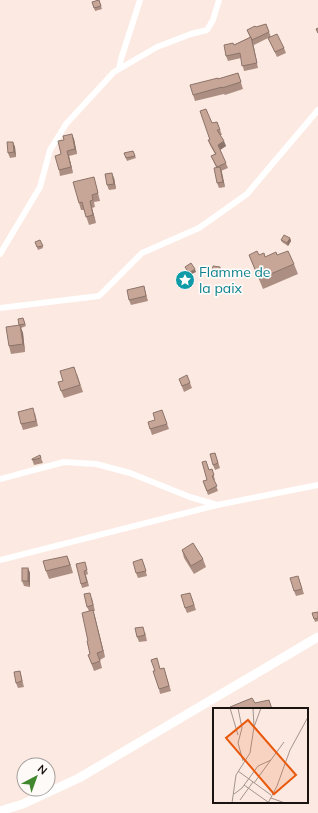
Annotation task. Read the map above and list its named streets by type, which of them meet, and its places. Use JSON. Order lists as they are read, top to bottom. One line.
{"places":{"place":["Flamme de la paix"]},"north":"top right"}
